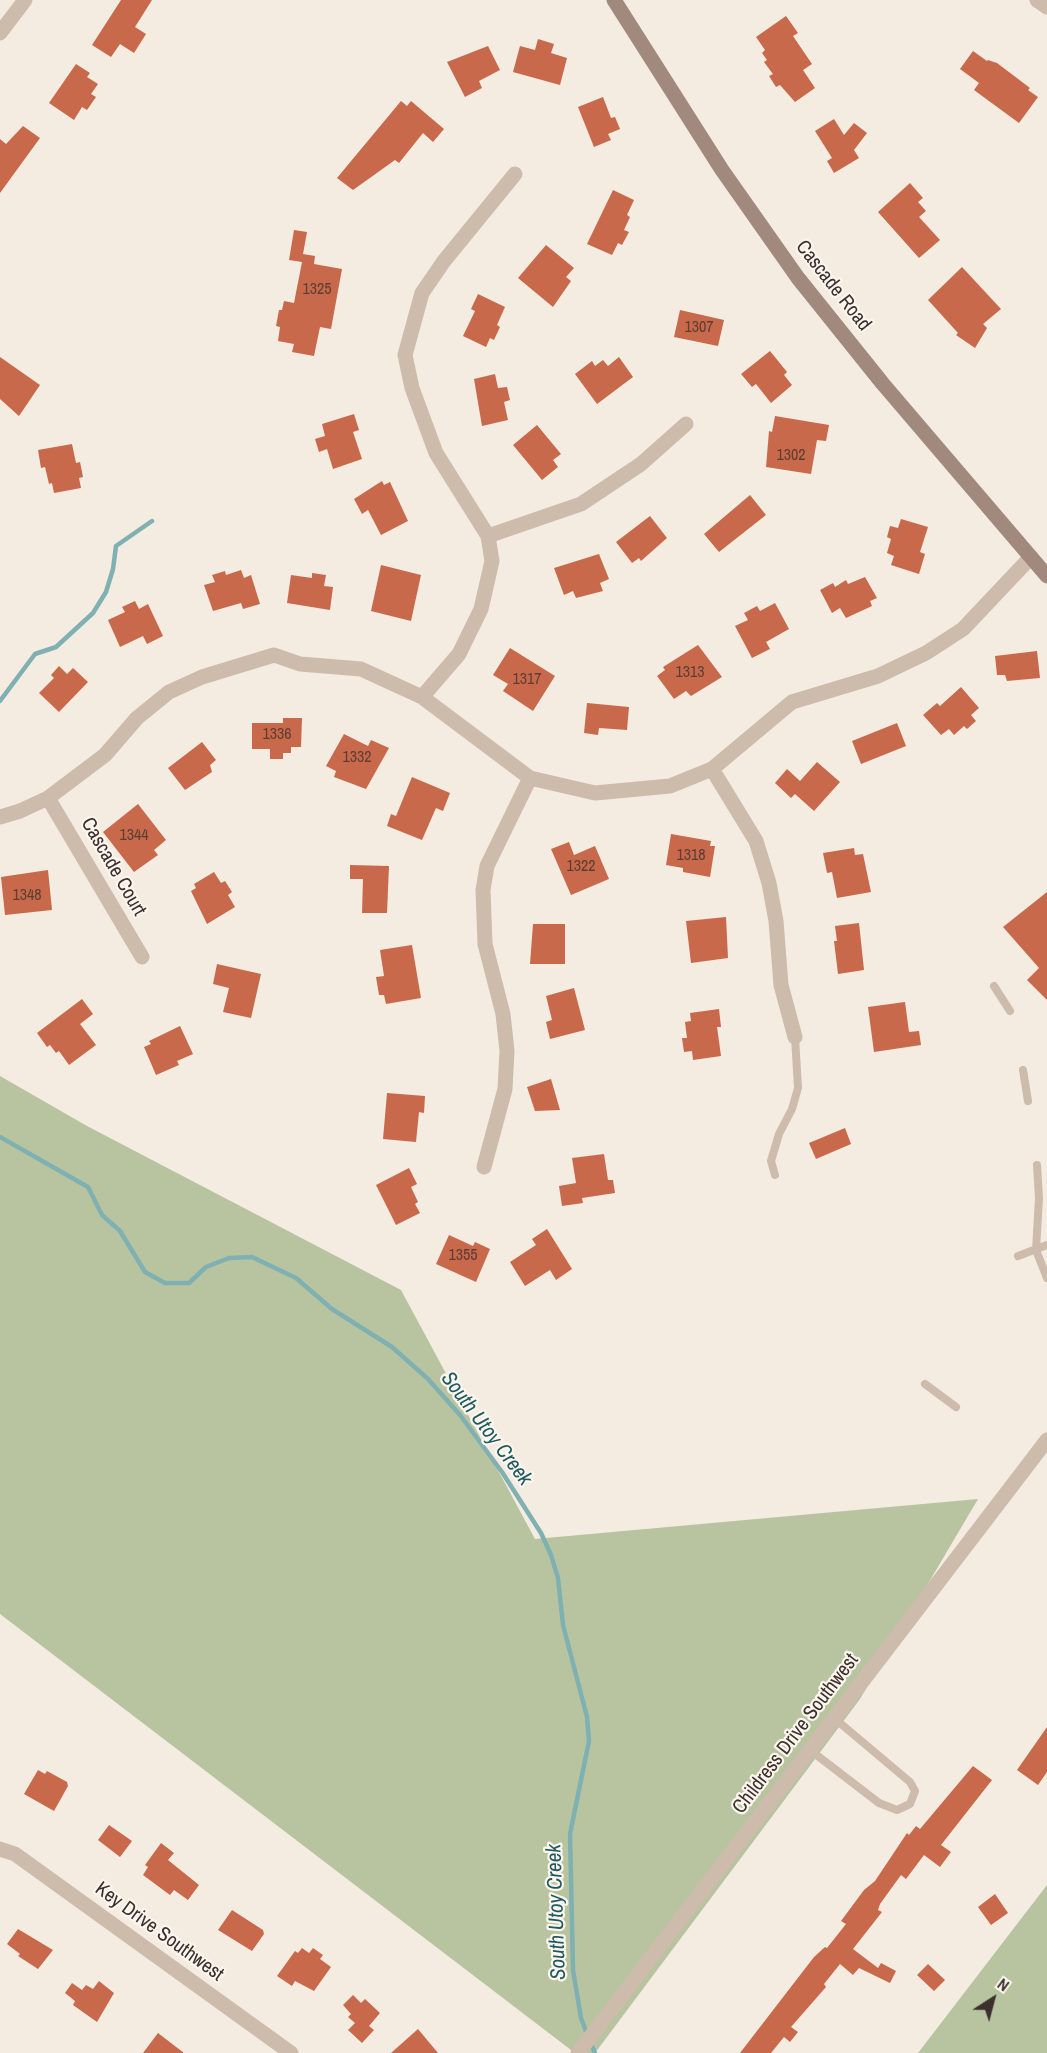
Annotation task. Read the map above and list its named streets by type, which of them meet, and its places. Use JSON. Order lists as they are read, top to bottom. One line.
{"streets":{"main road":["Cascade Road"],"street":["Cascade Court","Childress Drive Southwest","Key Drive Southwest"]},"water":["South Utoy Creek"],"house_numbers":["1325","1307","1302","1313","1317","1336","1332","1344","1318","1322","1348","1355"],"north":"top right"}
